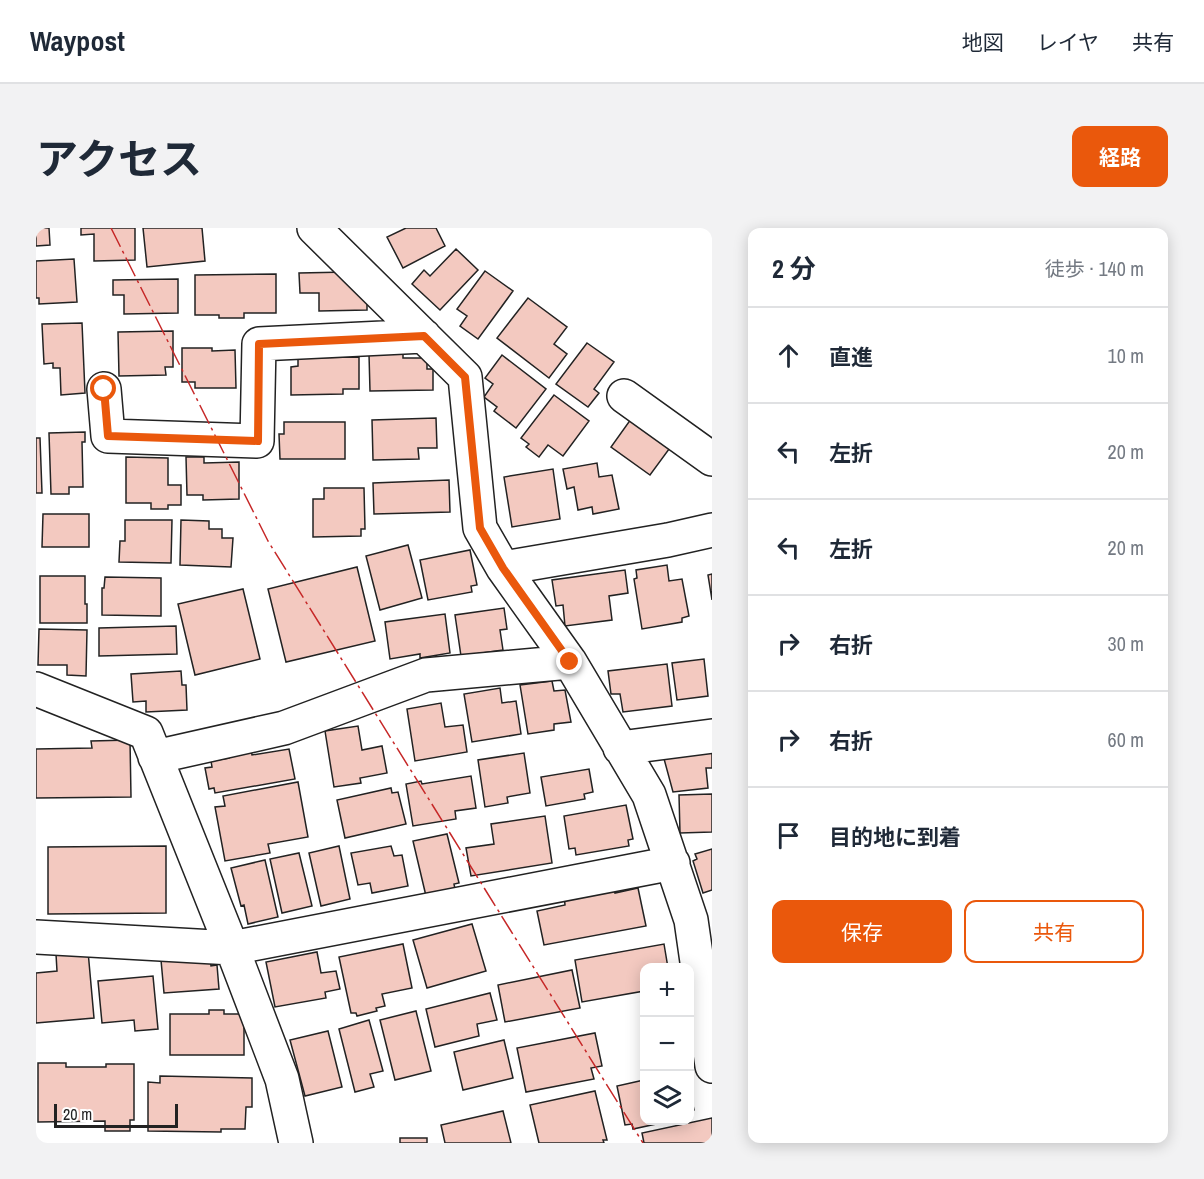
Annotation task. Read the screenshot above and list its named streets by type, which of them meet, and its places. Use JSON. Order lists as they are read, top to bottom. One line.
{"scale_bar":"20 m","page":{"header":"Waypost","nav":["地図","レイヤ","共有"],"title":"アクセス","buttons":["経路",["保存","共有"]],"heading":["2 分","徒歩 · 140 m"],"list":[["直進","10 m"],["左折","20 m"],["左折","20 m"],["右折","30 m"],["右折","60 m"],"目的地に到着"],"map_buttons":["+","−"],"scale":"20 m"}}
